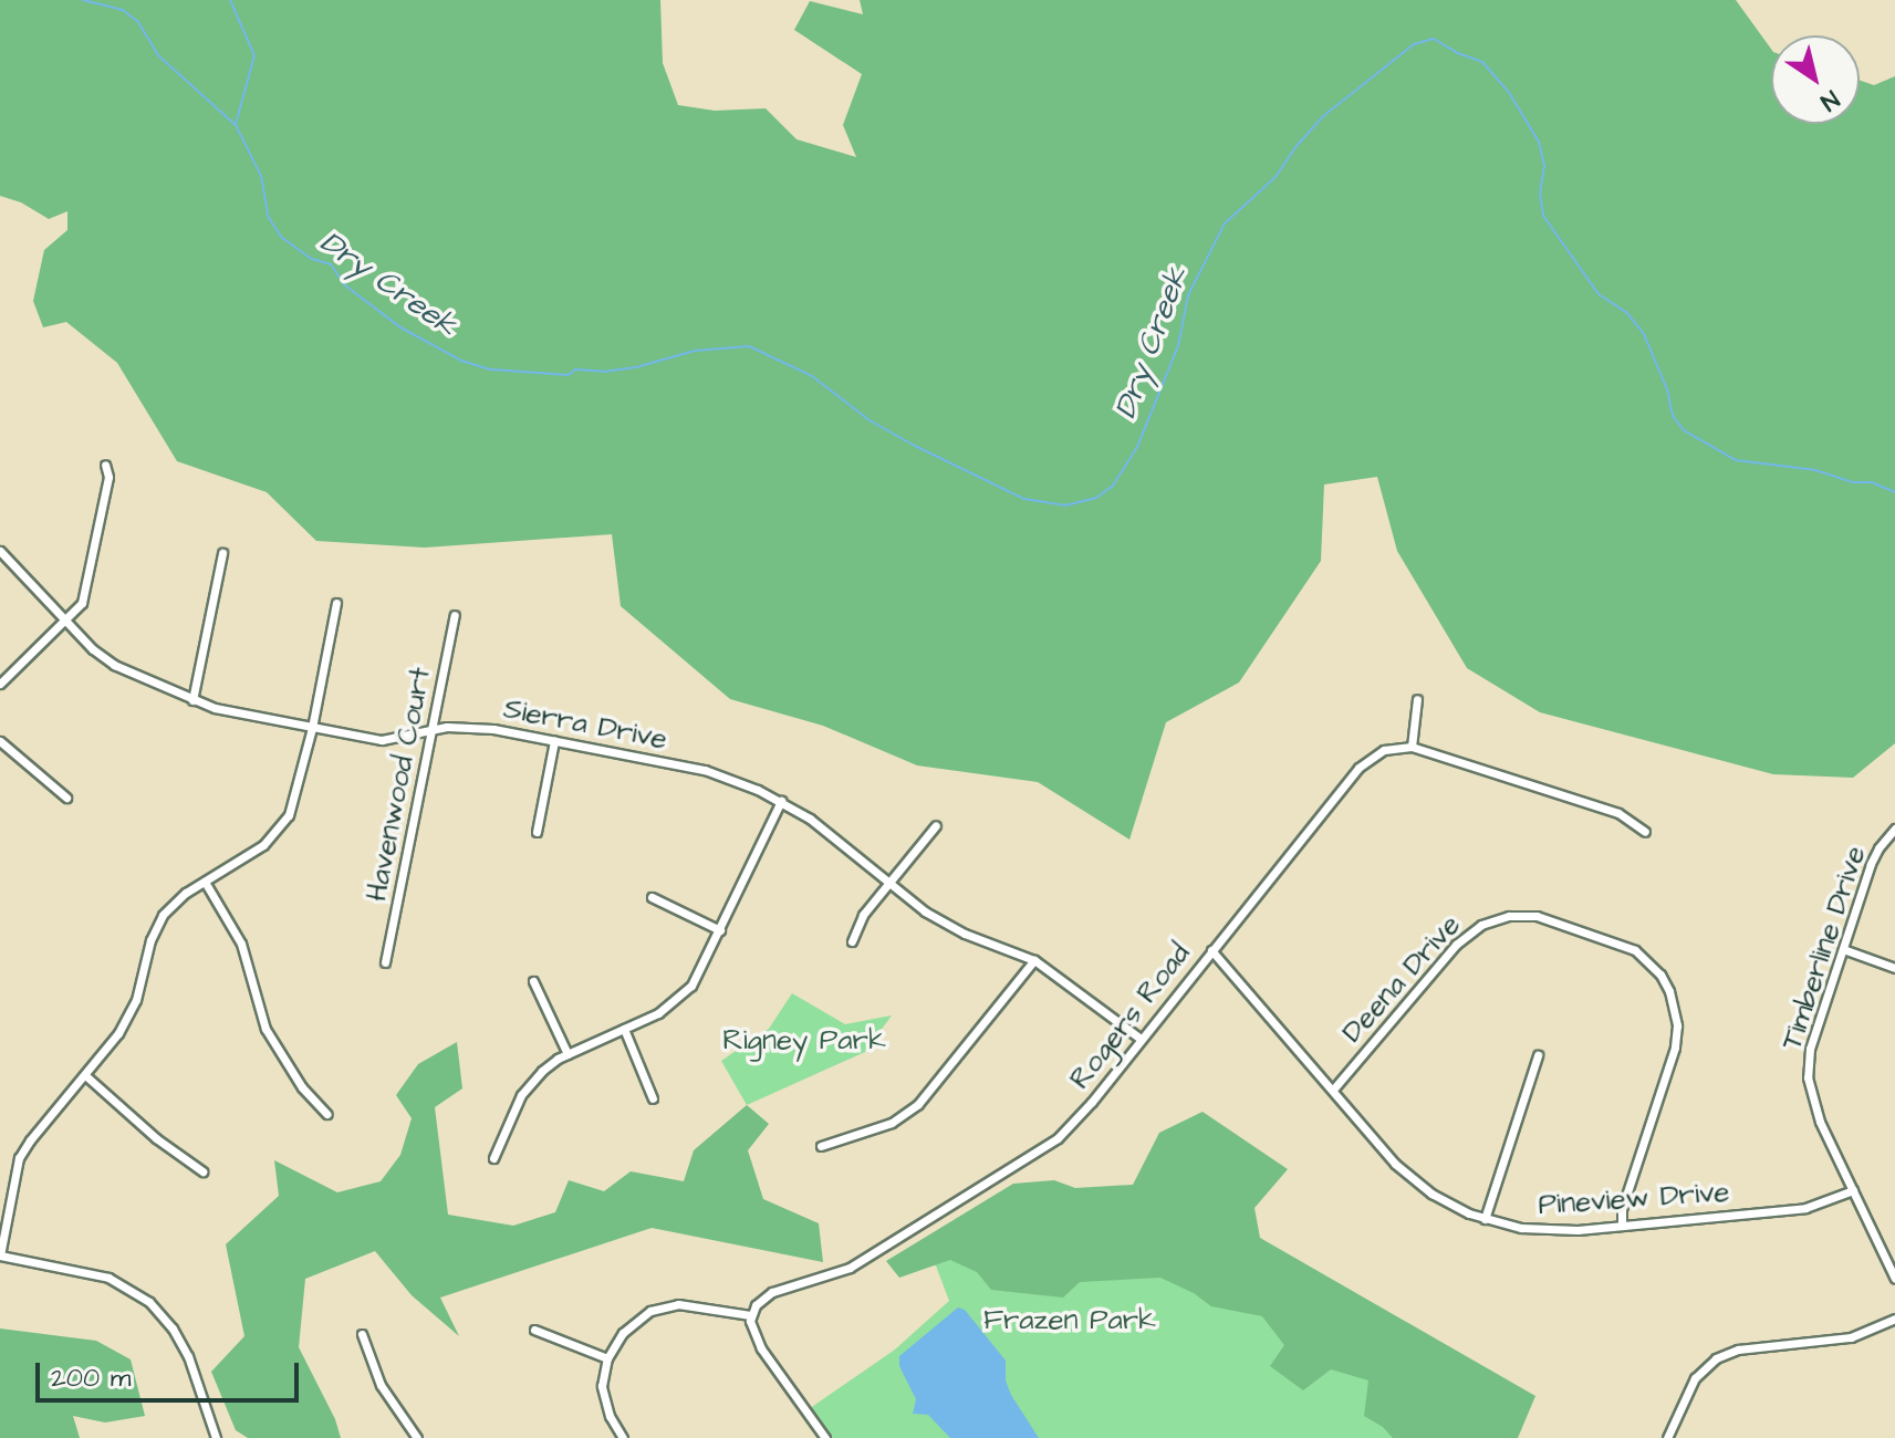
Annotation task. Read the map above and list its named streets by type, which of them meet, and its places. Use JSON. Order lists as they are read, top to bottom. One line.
{"streets":{"street":["Sierra Drive","Havenwood Court","Timberline Drive","Deena Drive","Rogers Road","Pineview Drive"]},"crossings":[["Sierra Drive","Havenwood Court"],["Sierra Drive","Rogers Road"],["Timberline Drive","Pineview Drive"],["Deena Drive","Pineview Drive"],["Rogers Road","Pineview Drive"]],"water":["Dry Creek"],"parks":["Rigney Park","Frazen Park"],"scale_bar":"200 m","north":"bottom right"}
